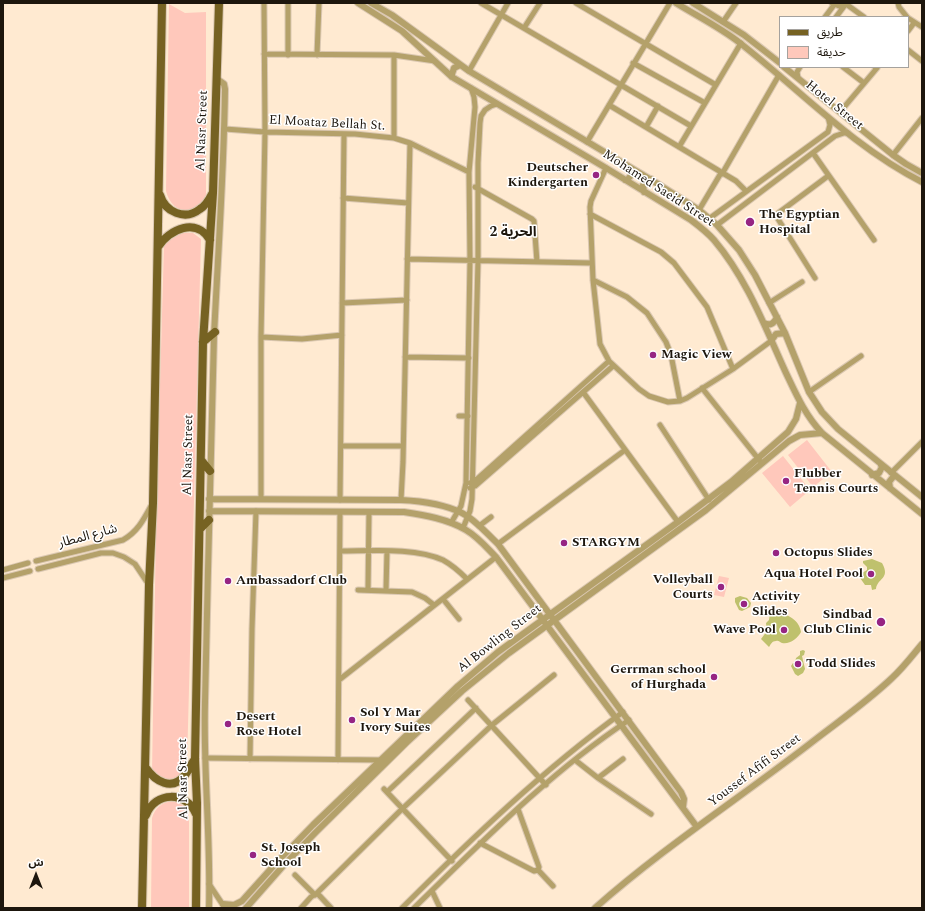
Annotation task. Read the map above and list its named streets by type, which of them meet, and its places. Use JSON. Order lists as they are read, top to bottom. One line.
{"streets":{"main road":["Al Nasr Street"],"street":["Hotel Street","El Moataz Bellah St.","Mohamed Saeid Street","شارع المطار","Al Bowling Street","Youssef Afifi Street"]},"crossings":[["Mohamed Saeid Street","Al Bowling Street"]],"districts":["الحرية 2"],"places":["Deutscher Kindergarten","The Egyptian Hospital","Magic View","Flubber Tennis Courts","STARGYM","Octopus Slides","Aqua Hotel Pool","Ambassadorf Club","Volleyball Courts","Activity Slides","Sindbad Club Clinic","Wave Pool","Todd Slides","Gerrman school of Hurghada","Sol Y Mar Ivory Suites","Desert Rose Hotel","St. Joseph School"],"legend":["طريق","حديقة"],"north":"top"}
